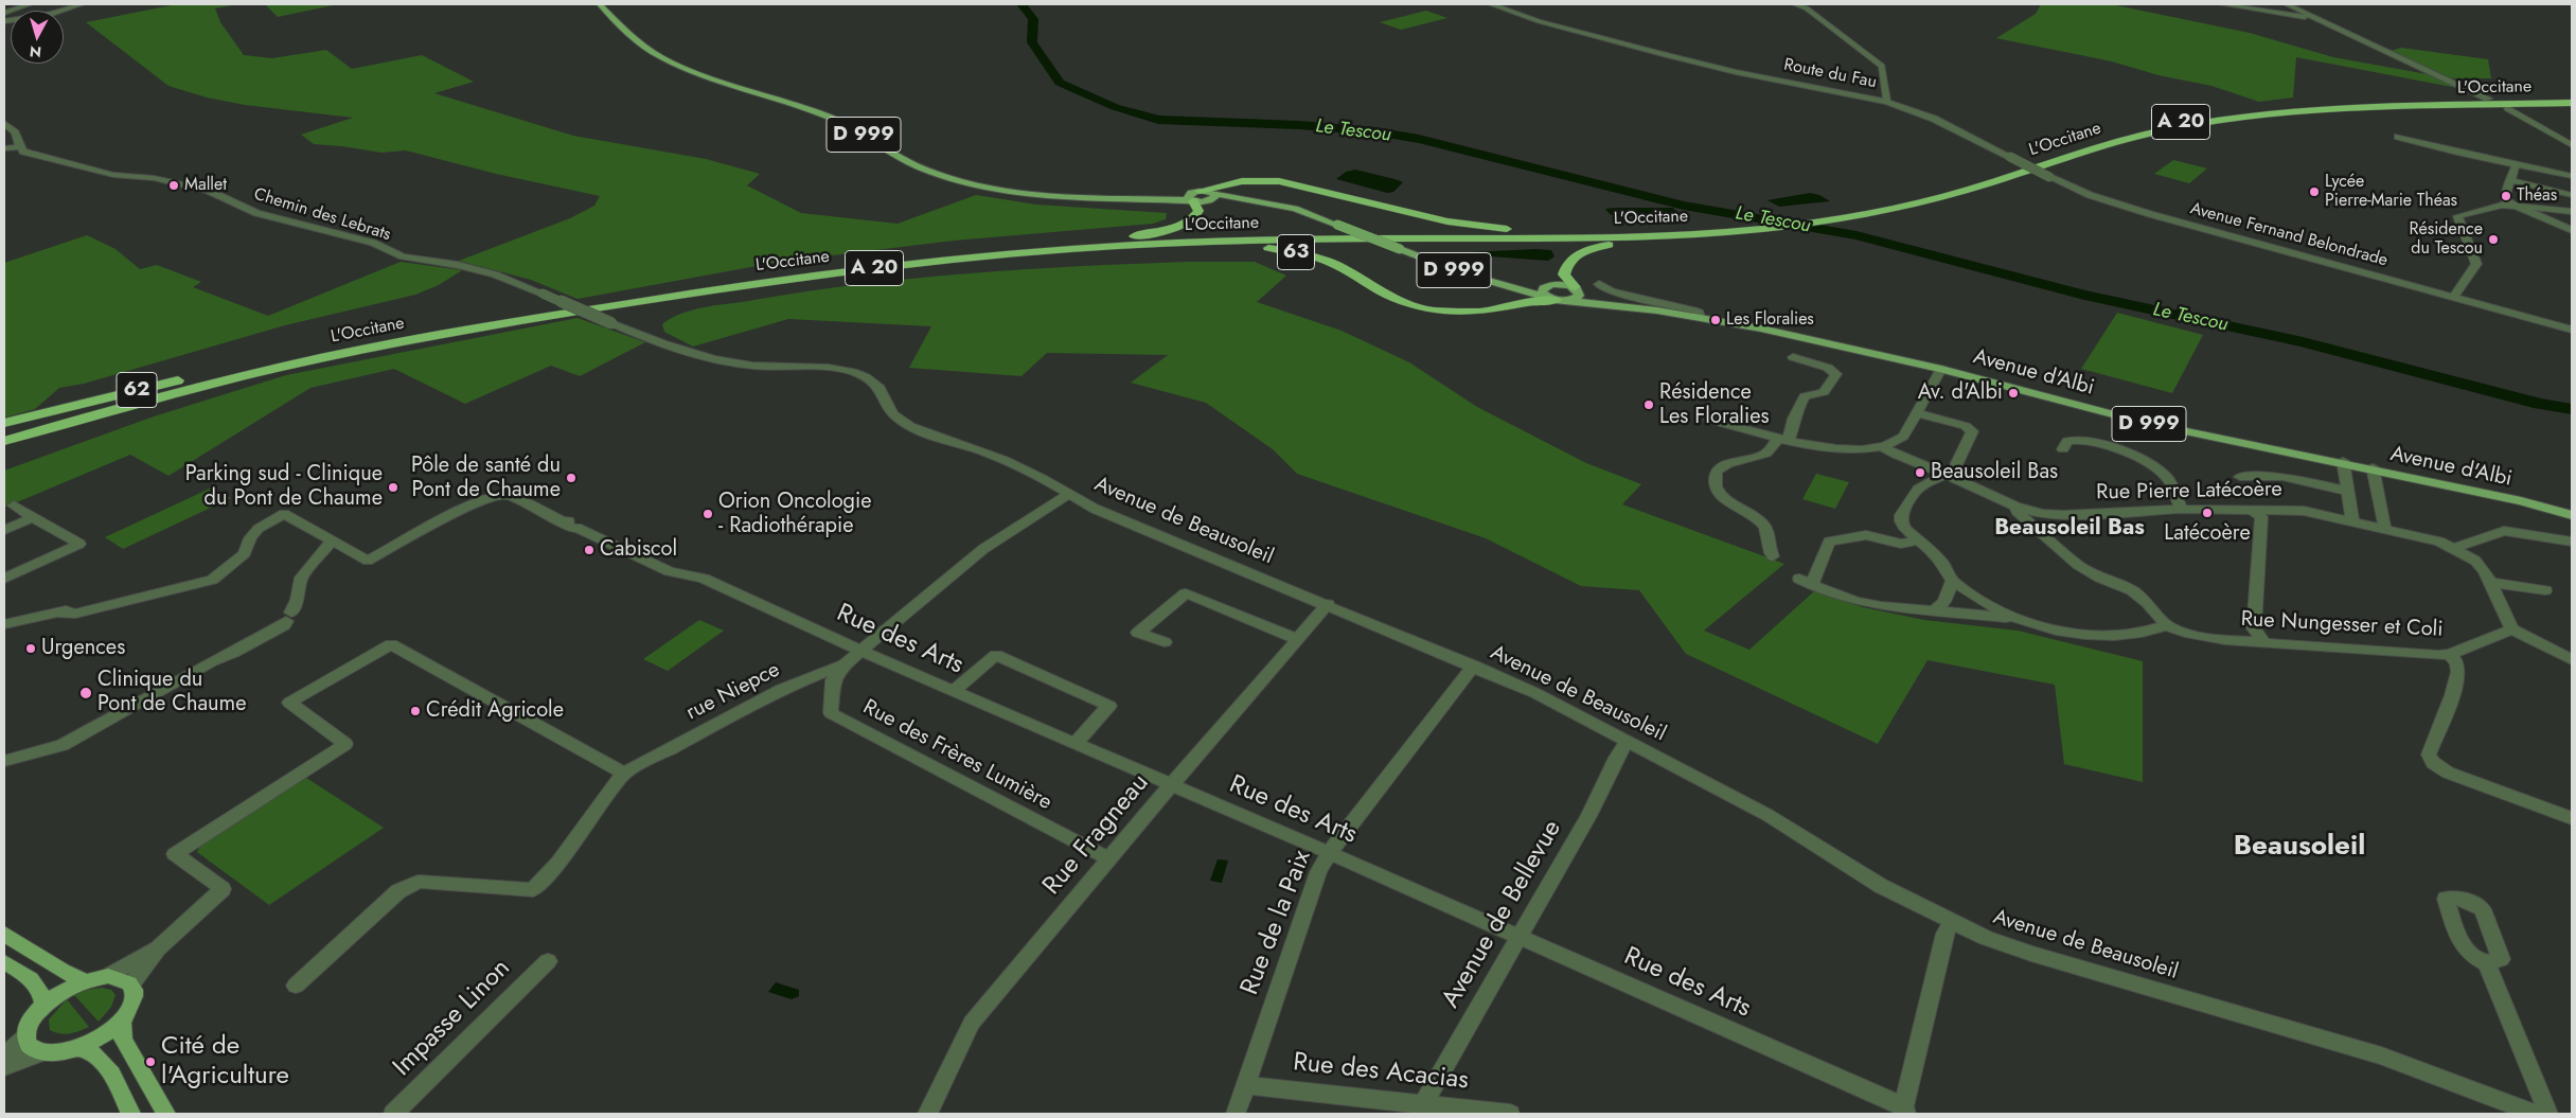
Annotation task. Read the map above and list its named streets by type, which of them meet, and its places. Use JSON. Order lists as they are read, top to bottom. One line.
{"streets":{"highway":["L'Occitane","A 20","63","62"],"main road":["D 999","Avenue d'Albi"],"street":["Route du Fau","Chemin des Lebrats","Avenue Fernand Belondrade","Rue Pierre Latécoère","Avenue de Beausoleil","Rue Nungesser et Coli","Rue des Arts","rue Niepce","Rue des Frères Lumière","Rue Fragneau","Avenue de Bellevue","Rue de la Paix","Impasse Linon","Rue des Acacias"]},"crossings":[["Route du Fau","Avenue Fernand Belondrade"],["L'Occitane","63"],["L'Occitane","62"],["D 999","63"],["D 999","Avenue d'Albi"],["Chemin des Lebrats","Avenue de Beausoleil"],["63","Avenue d'Albi"],["Rue Pierre Latécoère","Rue Nungesser et Coli"],["Avenue de Beausoleil","rue Niepce"],["Avenue de Beausoleil","Rue Fragneau"],["Avenue de Beausoleil","Avenue de Bellevue"],["Avenue de Beausoleil","Rue de la Paix"],["Rue des Arts","rue Niepce"],["Rue des Arts","Rue Fragneau"],["Rue des Arts","Avenue de Bellevue"],["Rue des Arts","Rue de la Paix"],["rue Niepce","Rue des Frères Lumière"],["Rue des Frères Lumière","Rue Fragneau"],["Avenue de Bellevue","Rue des Acacias"],["Rue de la Paix","Rue des Acacias"]],"districts":["Beausoleil Bas","Beausoleil"],"water":["Le Tescou"],"places":["Mallet","Lycée Pierre-Marie Théas","Théas","Résidence du Tescou","Les Floralies","Av. d'Albi","Résidence Les Floralies","Beausoleil Bas","Pôle de santé du Pont de Chaume","Parking sud - Clinique du Pont de Chaume","Latécoère","Orion Oncologie - Radiothérapie","Cabiscol","Urgences","Clinique du Pont de Chaume","Crédit Agricole","Cité de l'Agriculture"],"north":"bottom"}
